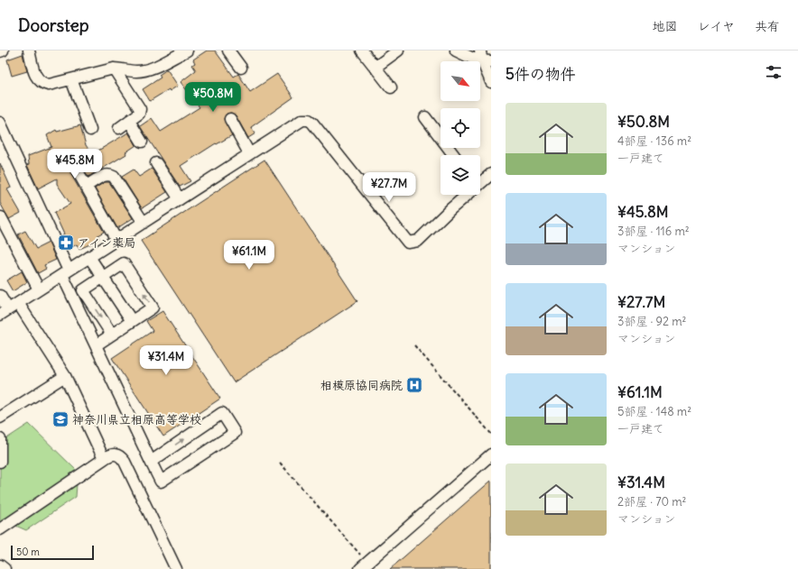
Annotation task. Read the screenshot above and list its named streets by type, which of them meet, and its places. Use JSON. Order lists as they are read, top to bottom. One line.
{"places":{"pharmacy":["アイン薬局"],"hospital":["相模原協同病院"],"school or university":["神奈川県立相原高等学校"]},"scale_bar":"50 m","north":"bottom right","page":{"header":"Doorstep","nav":["地図","レイヤ","共有"],"heading":"5件の物件","price":["¥50.8M","¥45.8M","¥27.7M","¥61.1M","¥31.4M"],"list":[{"name":"¥50.8M","note":"4部屋 · 136 m² · 一戸建て"},{"name":"¥45.8M","note":"3部屋 · 116 m² · マンション"},{"name":"¥27.7M","note":"3部屋 · 92 m² · マンション"},{"name":"¥61.1M","note":"5部屋 · 148 m² · 一戸建て"},{"name":"¥31.4M","note":"2部屋 · 70 m² · マンション"}],"scale":"50 m"}}
